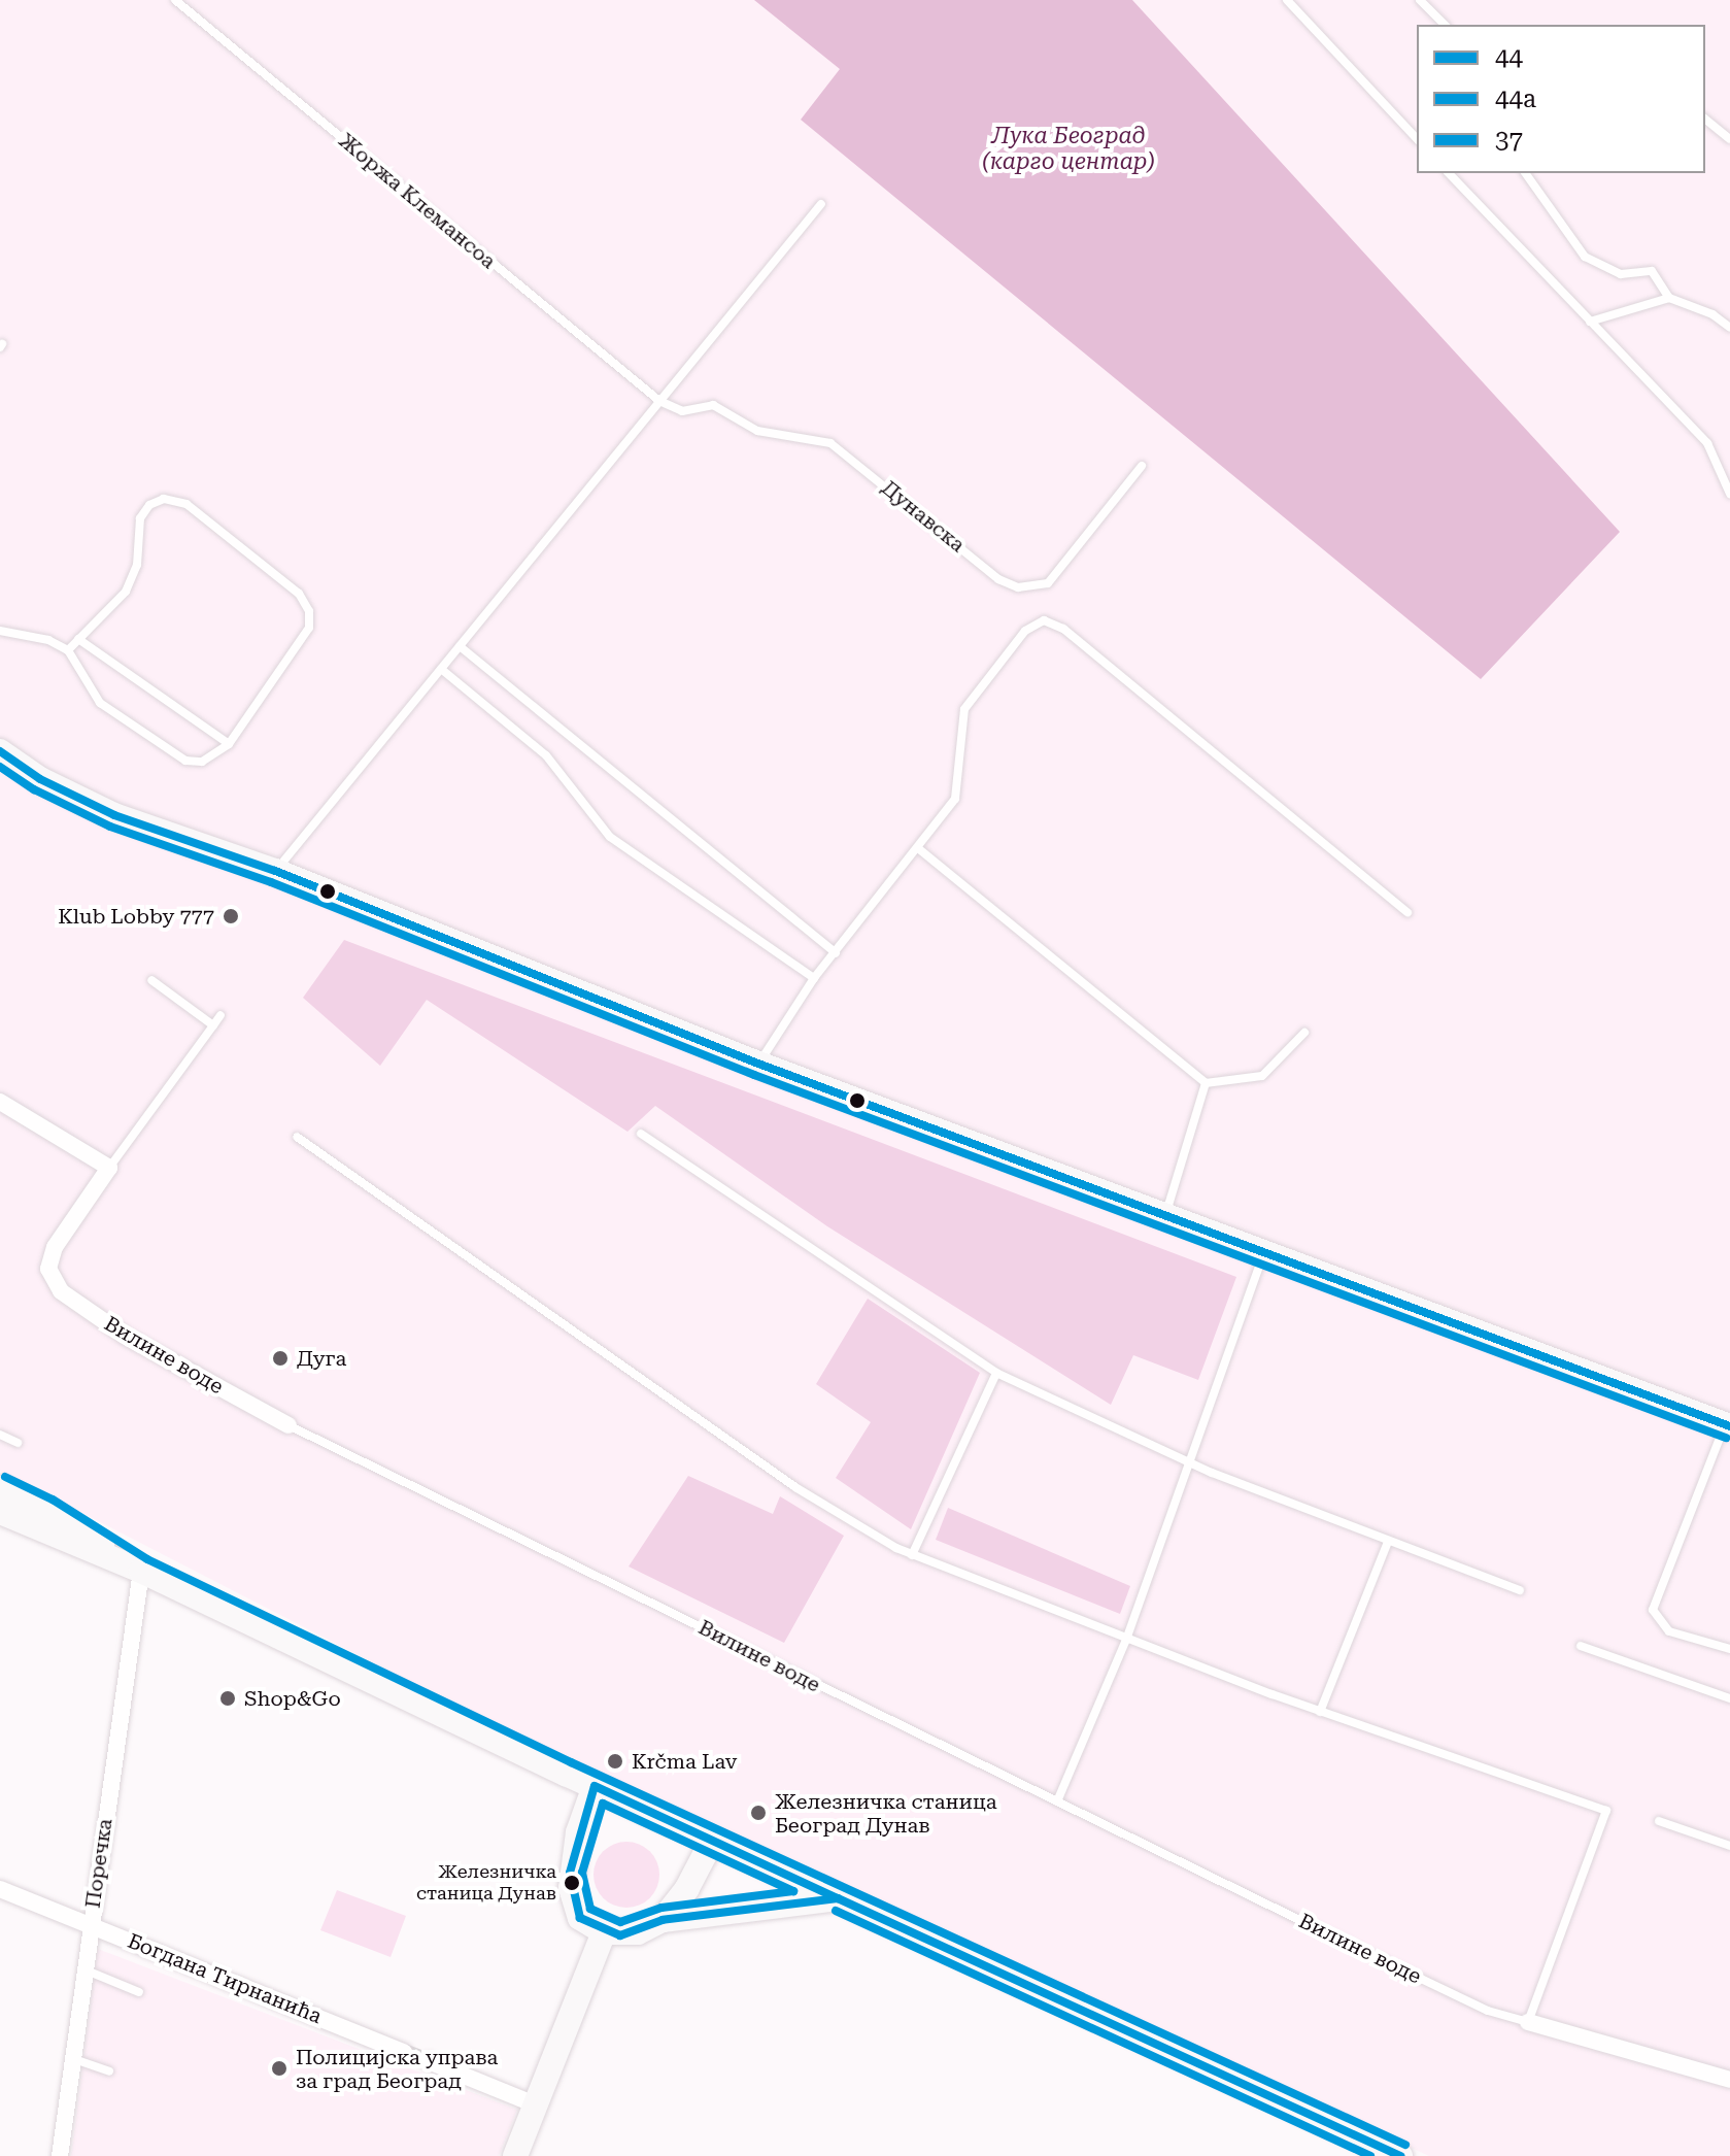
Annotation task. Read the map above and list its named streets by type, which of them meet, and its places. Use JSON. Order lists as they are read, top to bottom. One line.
{"streets":{"street":["Вилине воде","Поречка","Богдана Тирнанића"],"lane":["Жоржа Клемансоа","Дунавска"]},"crossings":[["Жоржа Клемансоа","Дунавска"],["Поречка","Богдана Тирнанића"]],"water":["Лука Београд (карго центар)"],"places":["Klub Lobby 777","Дуга","Shop&Go","Krčma Lav","Железничка станица Београд Дунав","Железничка станица Дунав","Полицијска управа за град Београд"],"lines":["transit line 44","transit line 44a","transit line 37"],"legend":["44","44a","37"]}
